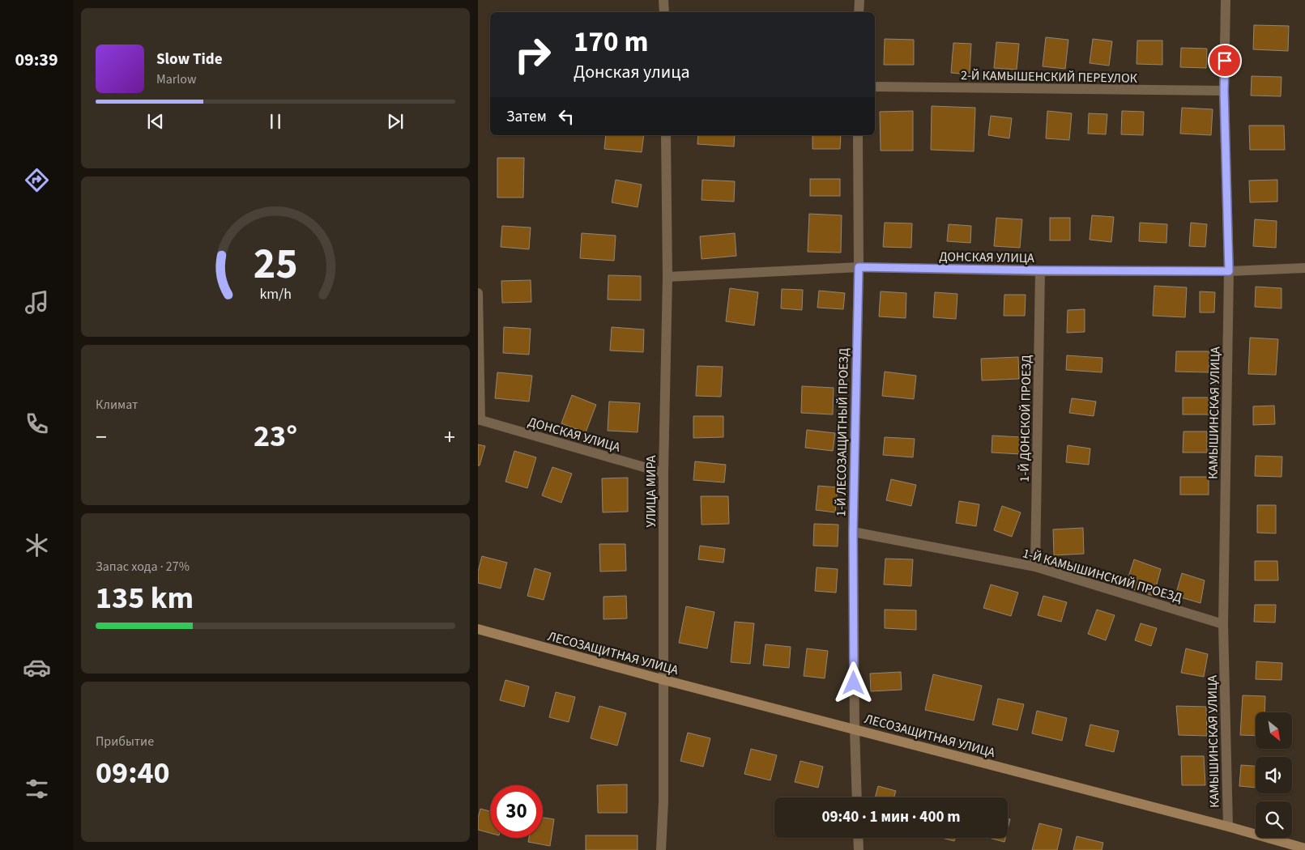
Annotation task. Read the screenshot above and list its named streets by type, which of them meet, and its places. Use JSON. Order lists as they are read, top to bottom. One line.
{"streets":{"street":["2-Й КАМЫШЕНСКИЙ ПЕРЕУЛОК","ДОНСКАЯ УЛИЦА","КАМЫШИНСКАЯ УЛИЦА","1-Й ДОНСКОЙ ПРОЕЗД","1-Й ЛЕСОЗАЩИТНЫЙ ПРОЕЗД","УЛИЦА МИРА","1-Й КАМЫШИНСКИЙ ПРОЕЗД","ЛЕСОЗАЩИТНАЯ УЛИЦА"]},"crossings":[["2-Й КАМЫШЕНСКИЙ ПЕРЕУЛОК","КАМЫШИНСКАЯ УЛИЦА"],["ДОНСКАЯ УЛИЦА","КАМЫШИНСКАЯ УЛИЦА"],["ДОНСКАЯ УЛИЦА","1-Й ДОНСКОЙ ПРОЕЗД"],["ДОНСКАЯ УЛИЦА","1-Й ЛЕСОЗАЩИТНЫЙ ПРОЕЗД"],["ДОНСКАЯ УЛИЦА","УЛИЦА МИРА"],["КАМЫШИНСКАЯ УЛИЦА","1-Й КАМЫШИНСКИЙ ПРОЕЗД"],["КАМЫШИНСКАЯ УЛИЦА","ЛЕСОЗАЩИТНАЯ УЛИЦА"],["1-Й ДОНСКОЙ ПРОЕЗД","1-Й КАМЫШИНСКИЙ ПРОЕЗД"],["1-Й ЛЕСОЗАЩИТНЫЙ ПРОЕЗД","1-Й КАМЫШИНСКИЙ ПРОЕЗД"],["1-Й ЛЕСОЗАЩИТНЫЙ ПРОЕЗД","ЛЕСОЗАЩИТНАЯ УЛИЦА"],["УЛИЦА МИРА","ЛЕСОЗАЩИТНАЯ УЛИЦА"]],"north":"bottom right","page":{"tabs":"09:39","turn":["170 m","Донская улица"],"song":["Slow Tide","Marlow"],"then":"Затем","tile":["Климат",["Запас хода · 27%","135 km"],["Прибытие","09:40"]],"heat":["−","23°","+"],"limit":"30","trip":"09:40 · 1 мин · 400 m","gauge":["25","km/h"]}}
